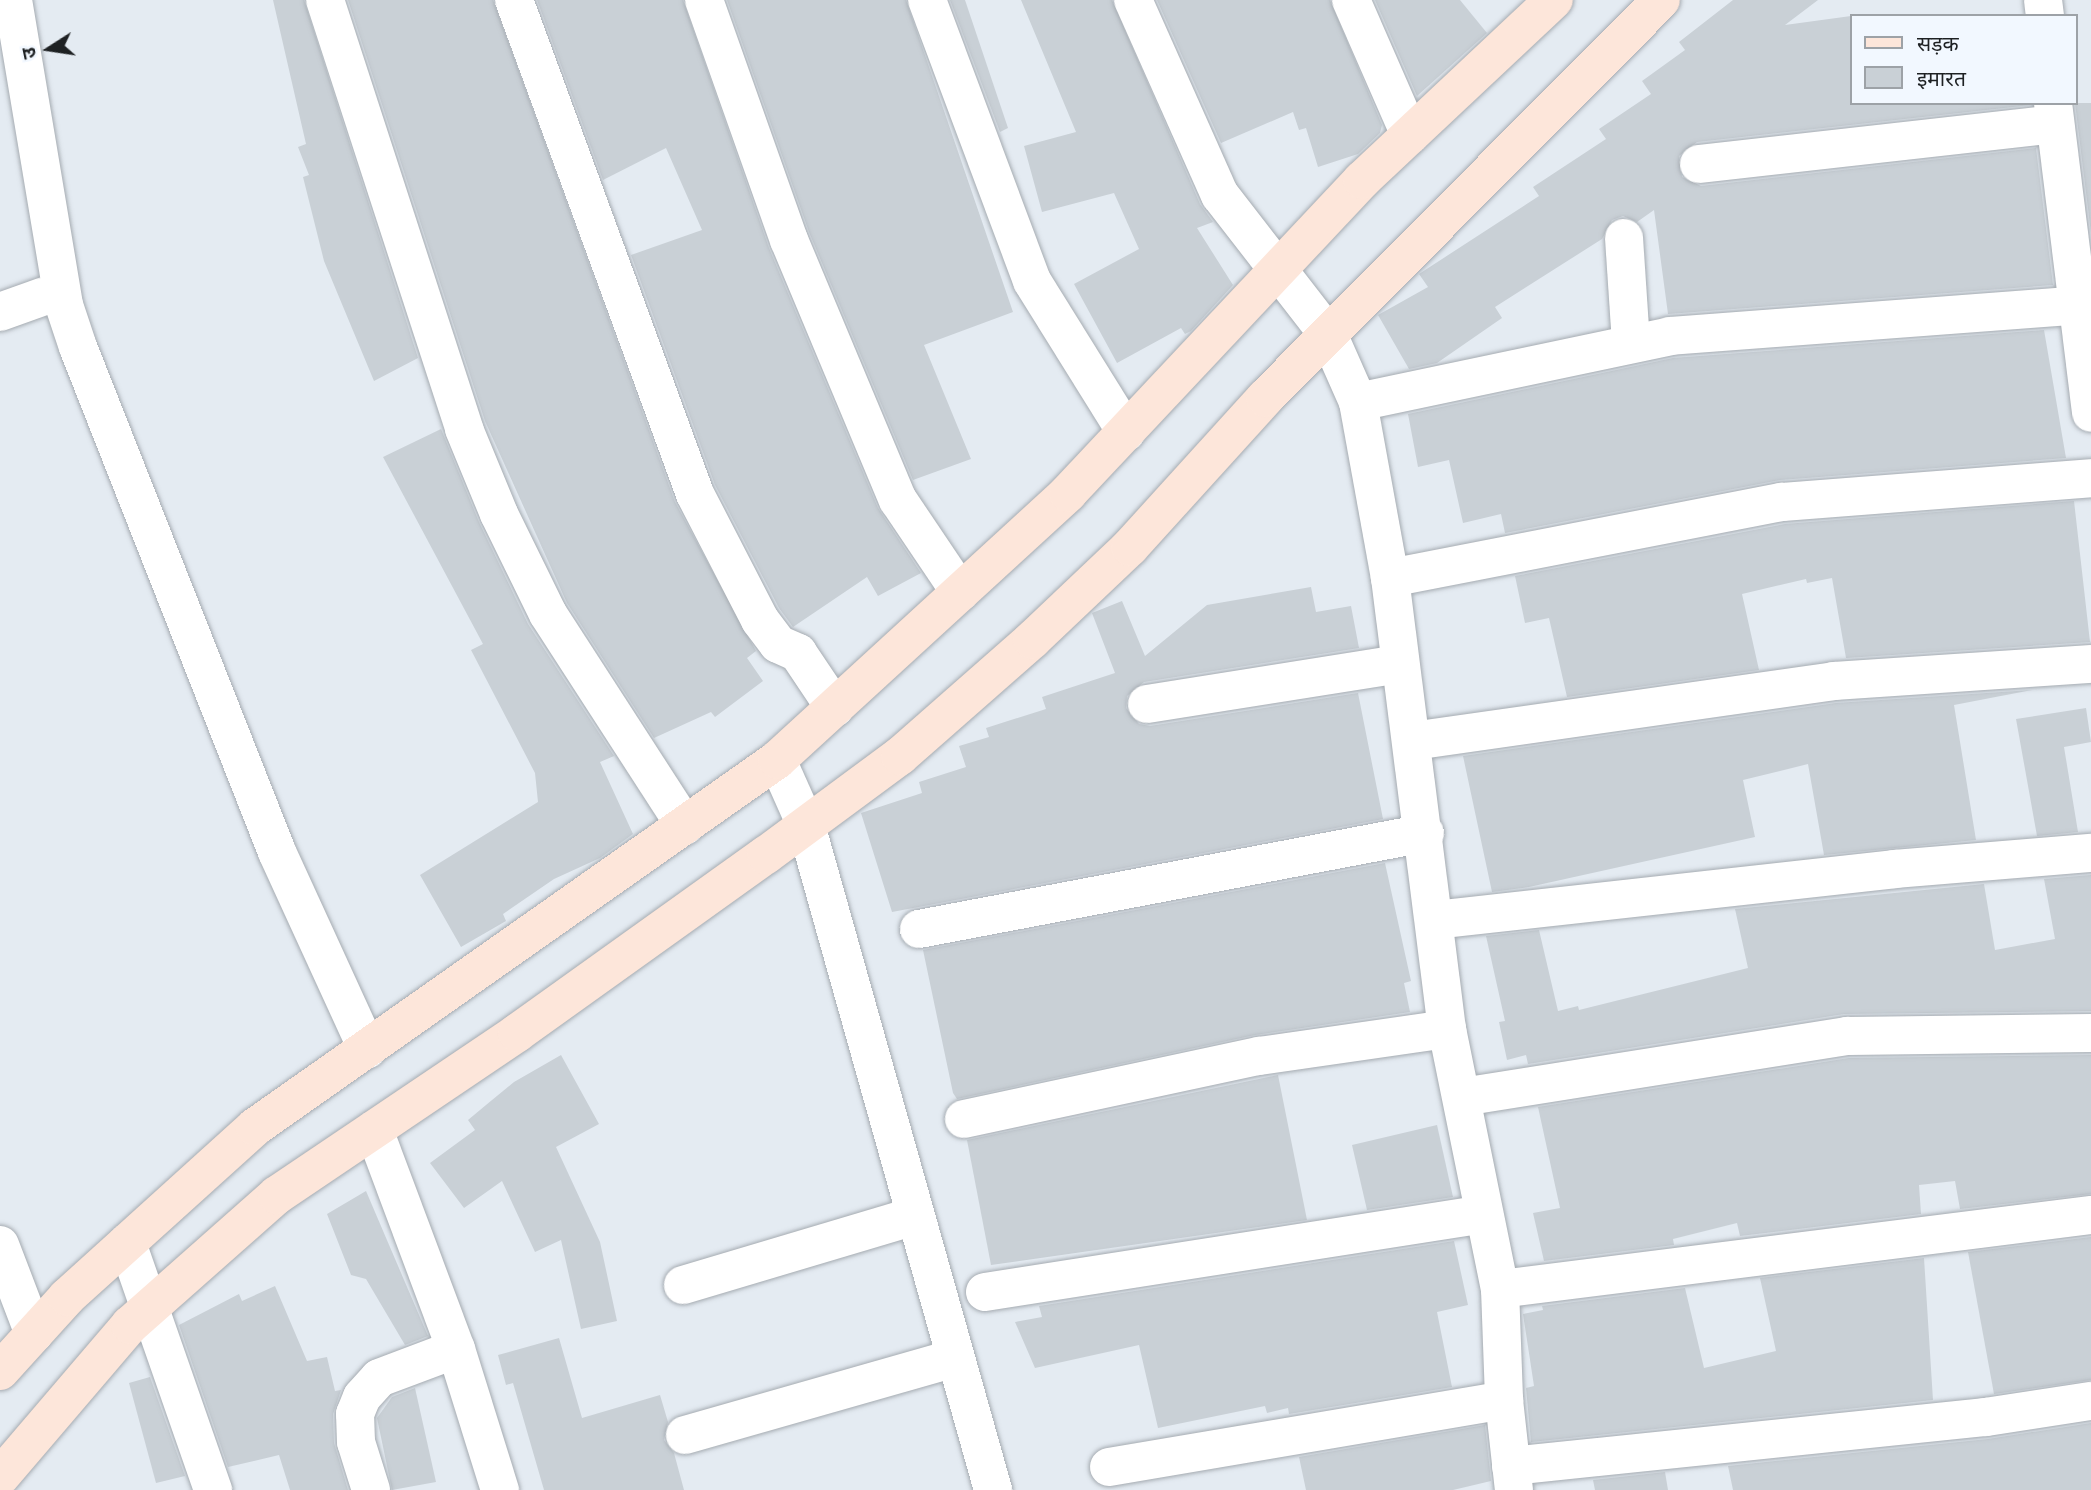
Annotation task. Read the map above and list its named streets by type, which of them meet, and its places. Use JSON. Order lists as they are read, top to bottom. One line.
{"legend":["सड़क","इमारत"],"north":"left"}
